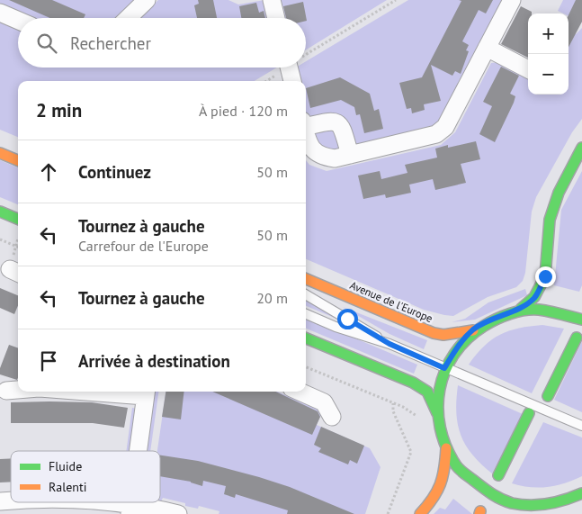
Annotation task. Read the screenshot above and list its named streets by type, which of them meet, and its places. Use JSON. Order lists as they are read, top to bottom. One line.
{"streets":{"main road":["Avenue de l'Europe"]},"legend":["Fluide","Ralenti"],"page":{"map_buttons":["+","−"],"search":"Rechercher","heading":["2 min","À pied · 120 m"],"list":[["Continuez","50 m"],["Tournez à gauche","Carrefour de l'Europe","50 m"],["Tournez à gauche","20 m"],"Arrivée à destination"]}}
